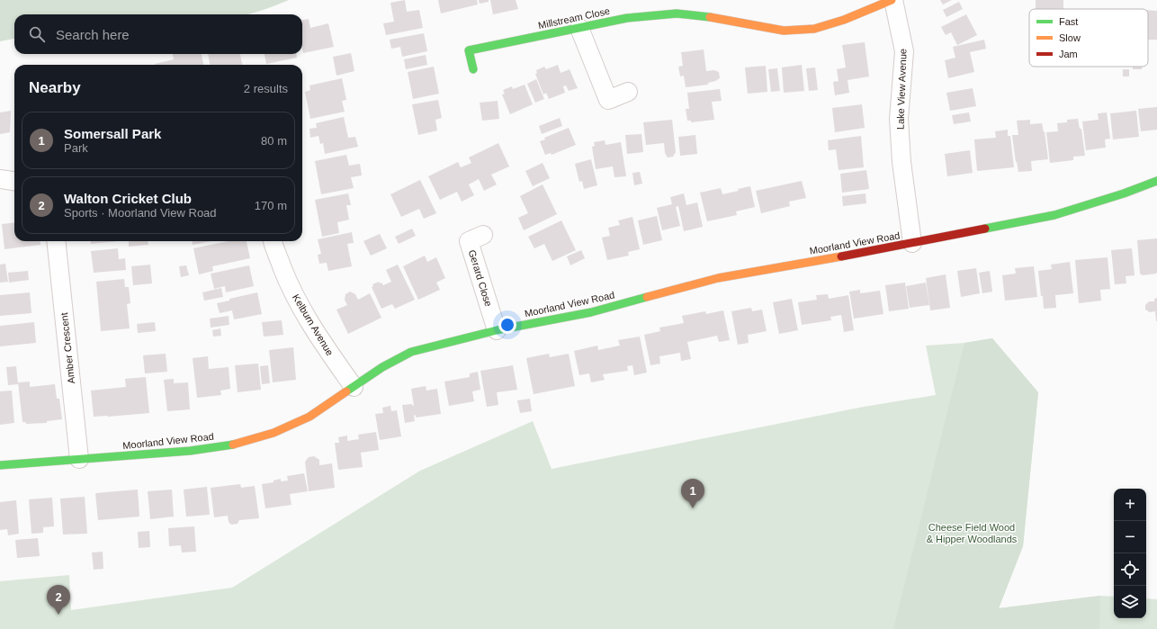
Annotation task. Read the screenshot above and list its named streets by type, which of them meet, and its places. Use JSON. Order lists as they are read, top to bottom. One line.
{"streets":{"street":["Millstream Close","Lake View Avenue","Moorland View Road","Gerard Close","Kelburn Avenue","Amber Crescent"]},"crossings":[["Millstream Close","Lake View Avenue"],["Lake View Avenue","Moorland View Road"],["Moorland View Road","Gerard Close"],["Moorland View Road","Kelburn Avenue"],["Moorland View Road","Amber Crescent"]],"parks":["Cheese Field Wood & Hipper Woodlands"],"legend":["Fast","Slow","Jam"],"page":{"search":"Search here","heading":["Nearby","2 results"],"list":[{"mark":"1","name":"Somersall Park","note":"Park","value":"80 m"},{"mark":"2","name":"Walton Cricket Club","note":"Sports · Moorland View Road","value":"170 m"}],"pins":["1","2"],"map_buttons":["+","−"]}}
